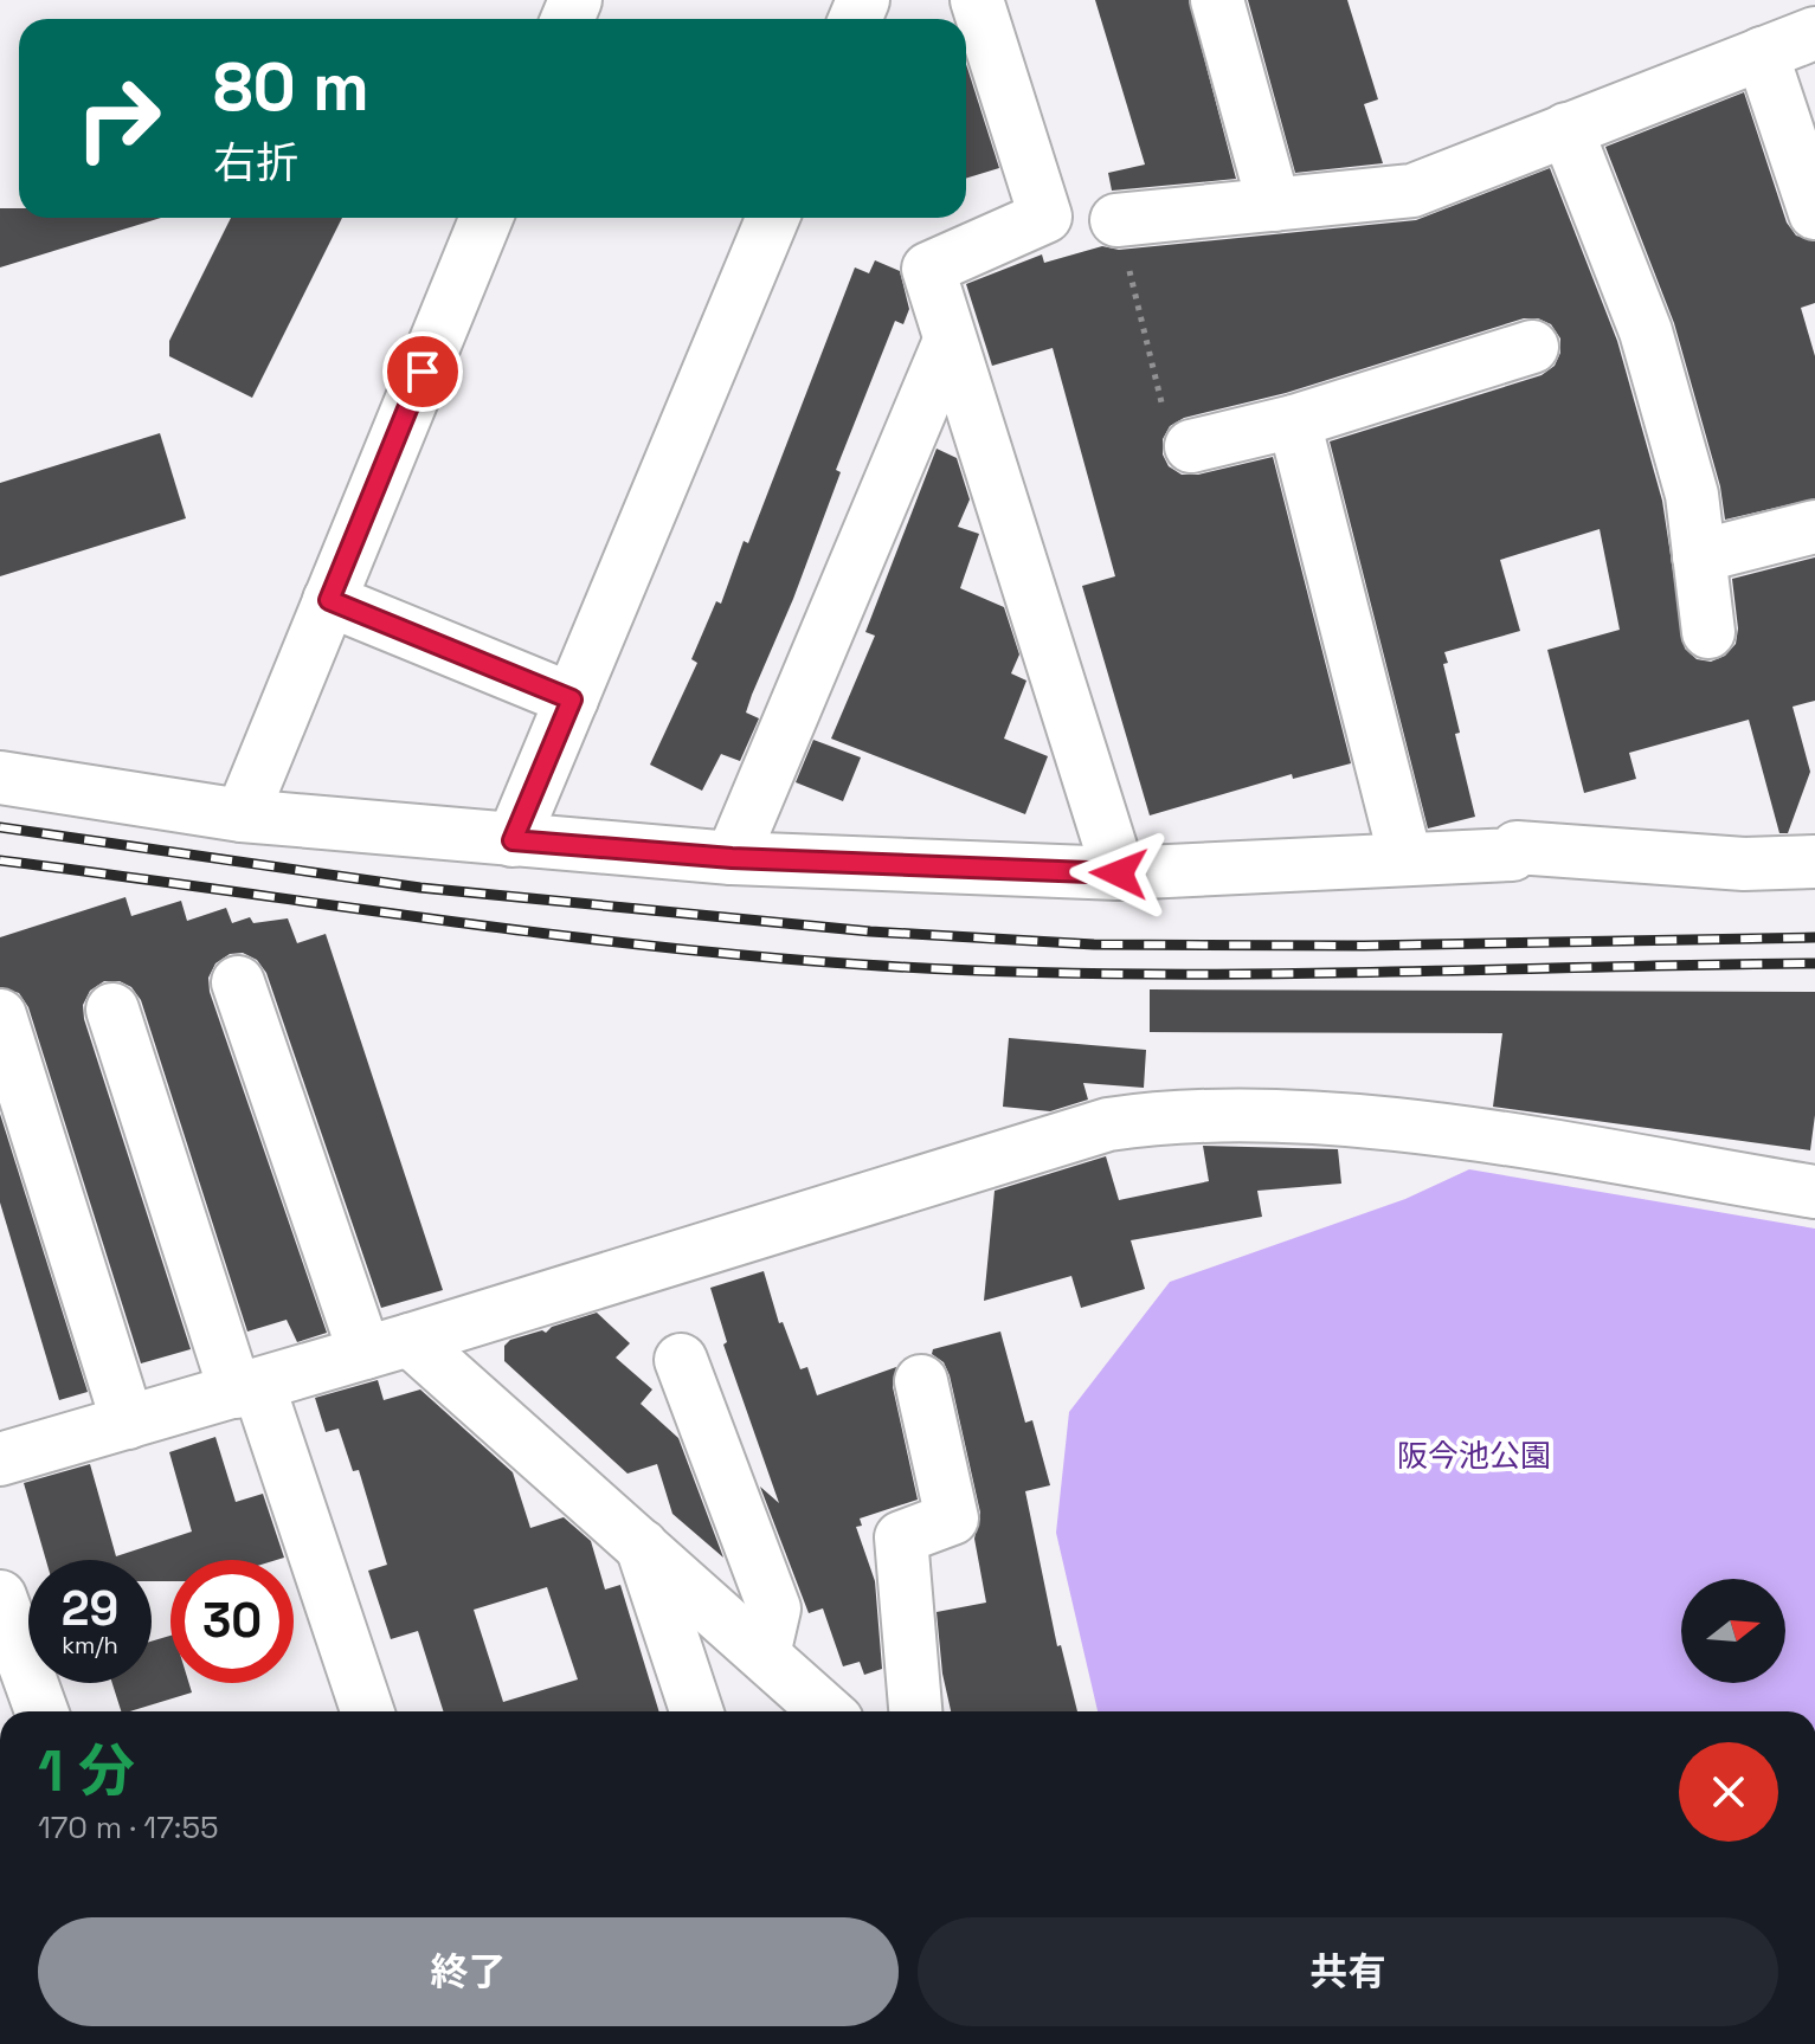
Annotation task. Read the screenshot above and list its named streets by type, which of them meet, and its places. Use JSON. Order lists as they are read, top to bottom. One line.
{"parks":["阪今池公園"],"north":"right","page":{"turn":["80 m","右折"],"speed":"29 km/h","limit":"30","heading":["1 分","170 m · 17:55"],"buttons":["終了","共有"]}}
